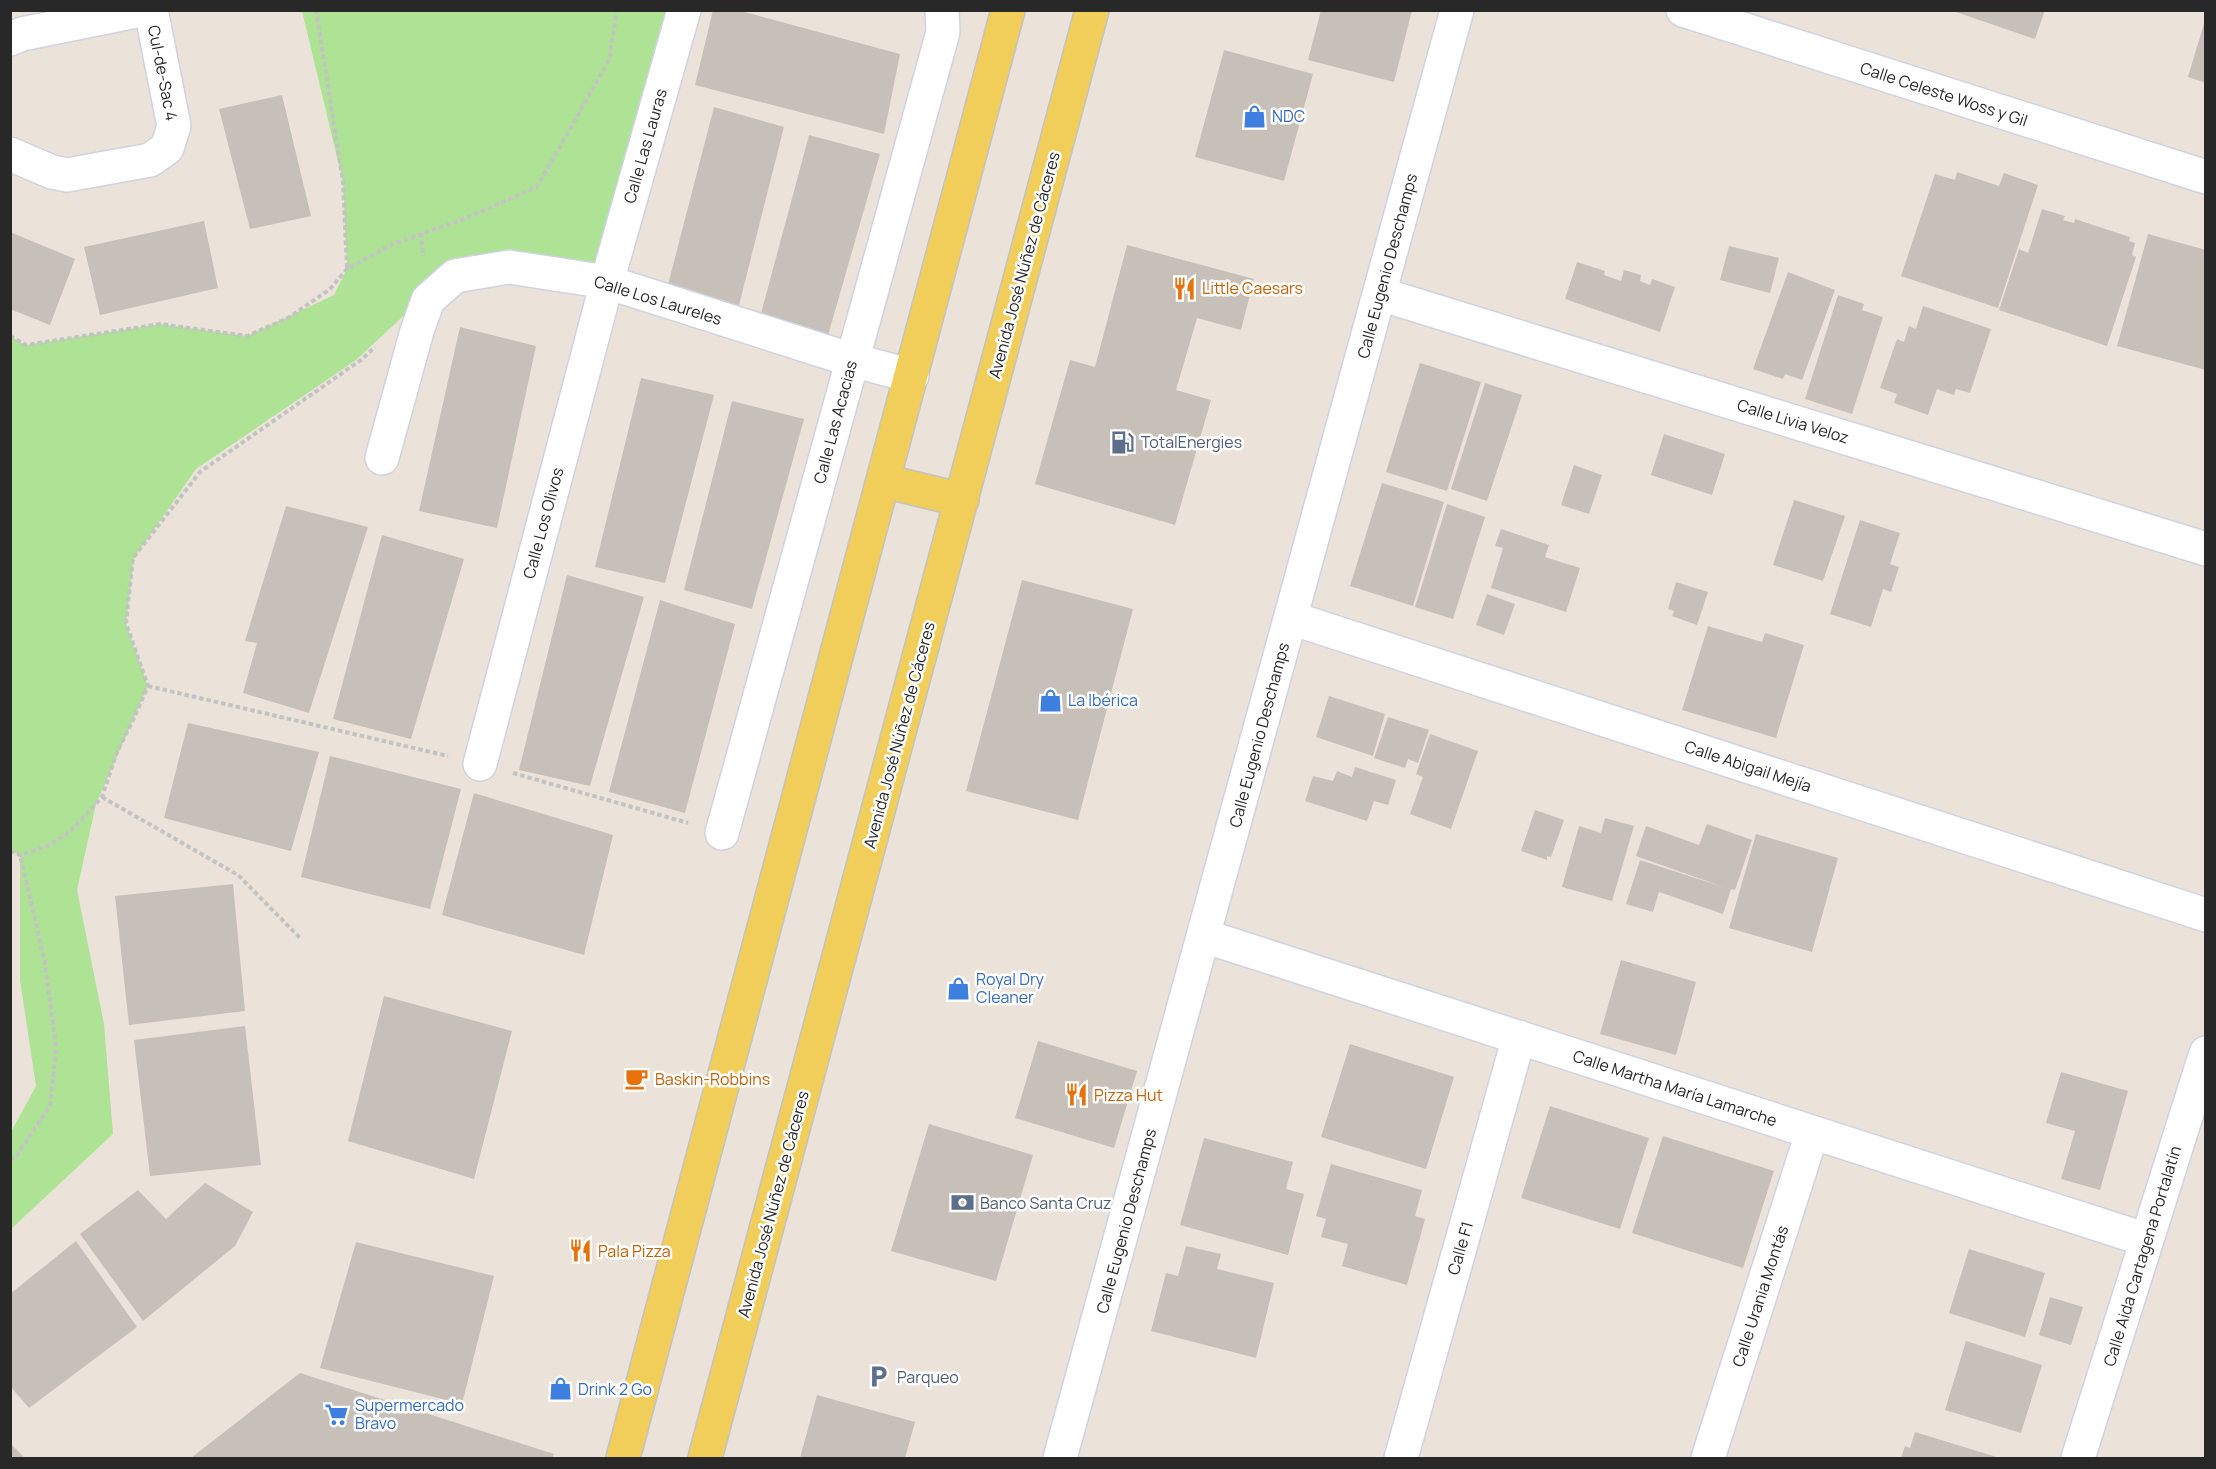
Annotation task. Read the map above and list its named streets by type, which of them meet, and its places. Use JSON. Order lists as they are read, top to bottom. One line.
{"streets":{"main road":["Avenida José Núñez de Cáceres"],"street":["Cul-de-Sac 4","Calle Celeste Woss y Gil","Calle Las Lauras","Calle Eugenio Deschamps","Calle Los Laureles","Calle Livia Veloz","Calle Las Acacias","Calle Los Olivos","Calle Abigail Mejía","Calle Martha María Lamarche","Calle F1","Calle Aida Cartagena Portalatín","Calle Urania Montás"]},"crossings":[["Calle Las Lauras","Calle Los Laureles"],["Calle Las Lauras","Calle Los Olivos"],["Calle Eugenio Deschamps","Calle Livia Veloz"],["Calle Eugenio Deschamps","Calle Abigail Mejía"],["Calle Eugenio Deschamps","Calle Martha María Lamarche"],["Calle Los Laureles","Calle Las Acacias"],["Calle Los Laureles","Calle Los Olivos"],["Calle Martha María Lamarche","Calle F1"],["Calle Martha María Lamarche","Calle Aida Cartagena Portalatín"],["Calle Martha María Lamarche","Calle Urania Montás"]],"places":{"shop":["NDC","La Ibérica","Royal Dry Cleaner","Drink 2 Go"],"restaurant":["Little Caesars","Pizza Hut","Pala Pizza"],"fuel station":["TotalEnergies"],"cafe":["Baskin-Robbins"],"bank":["Banco Santa Cruz"],"parking":["Parqueo"],"supermarket":["Supermercado Bravo"]}}
